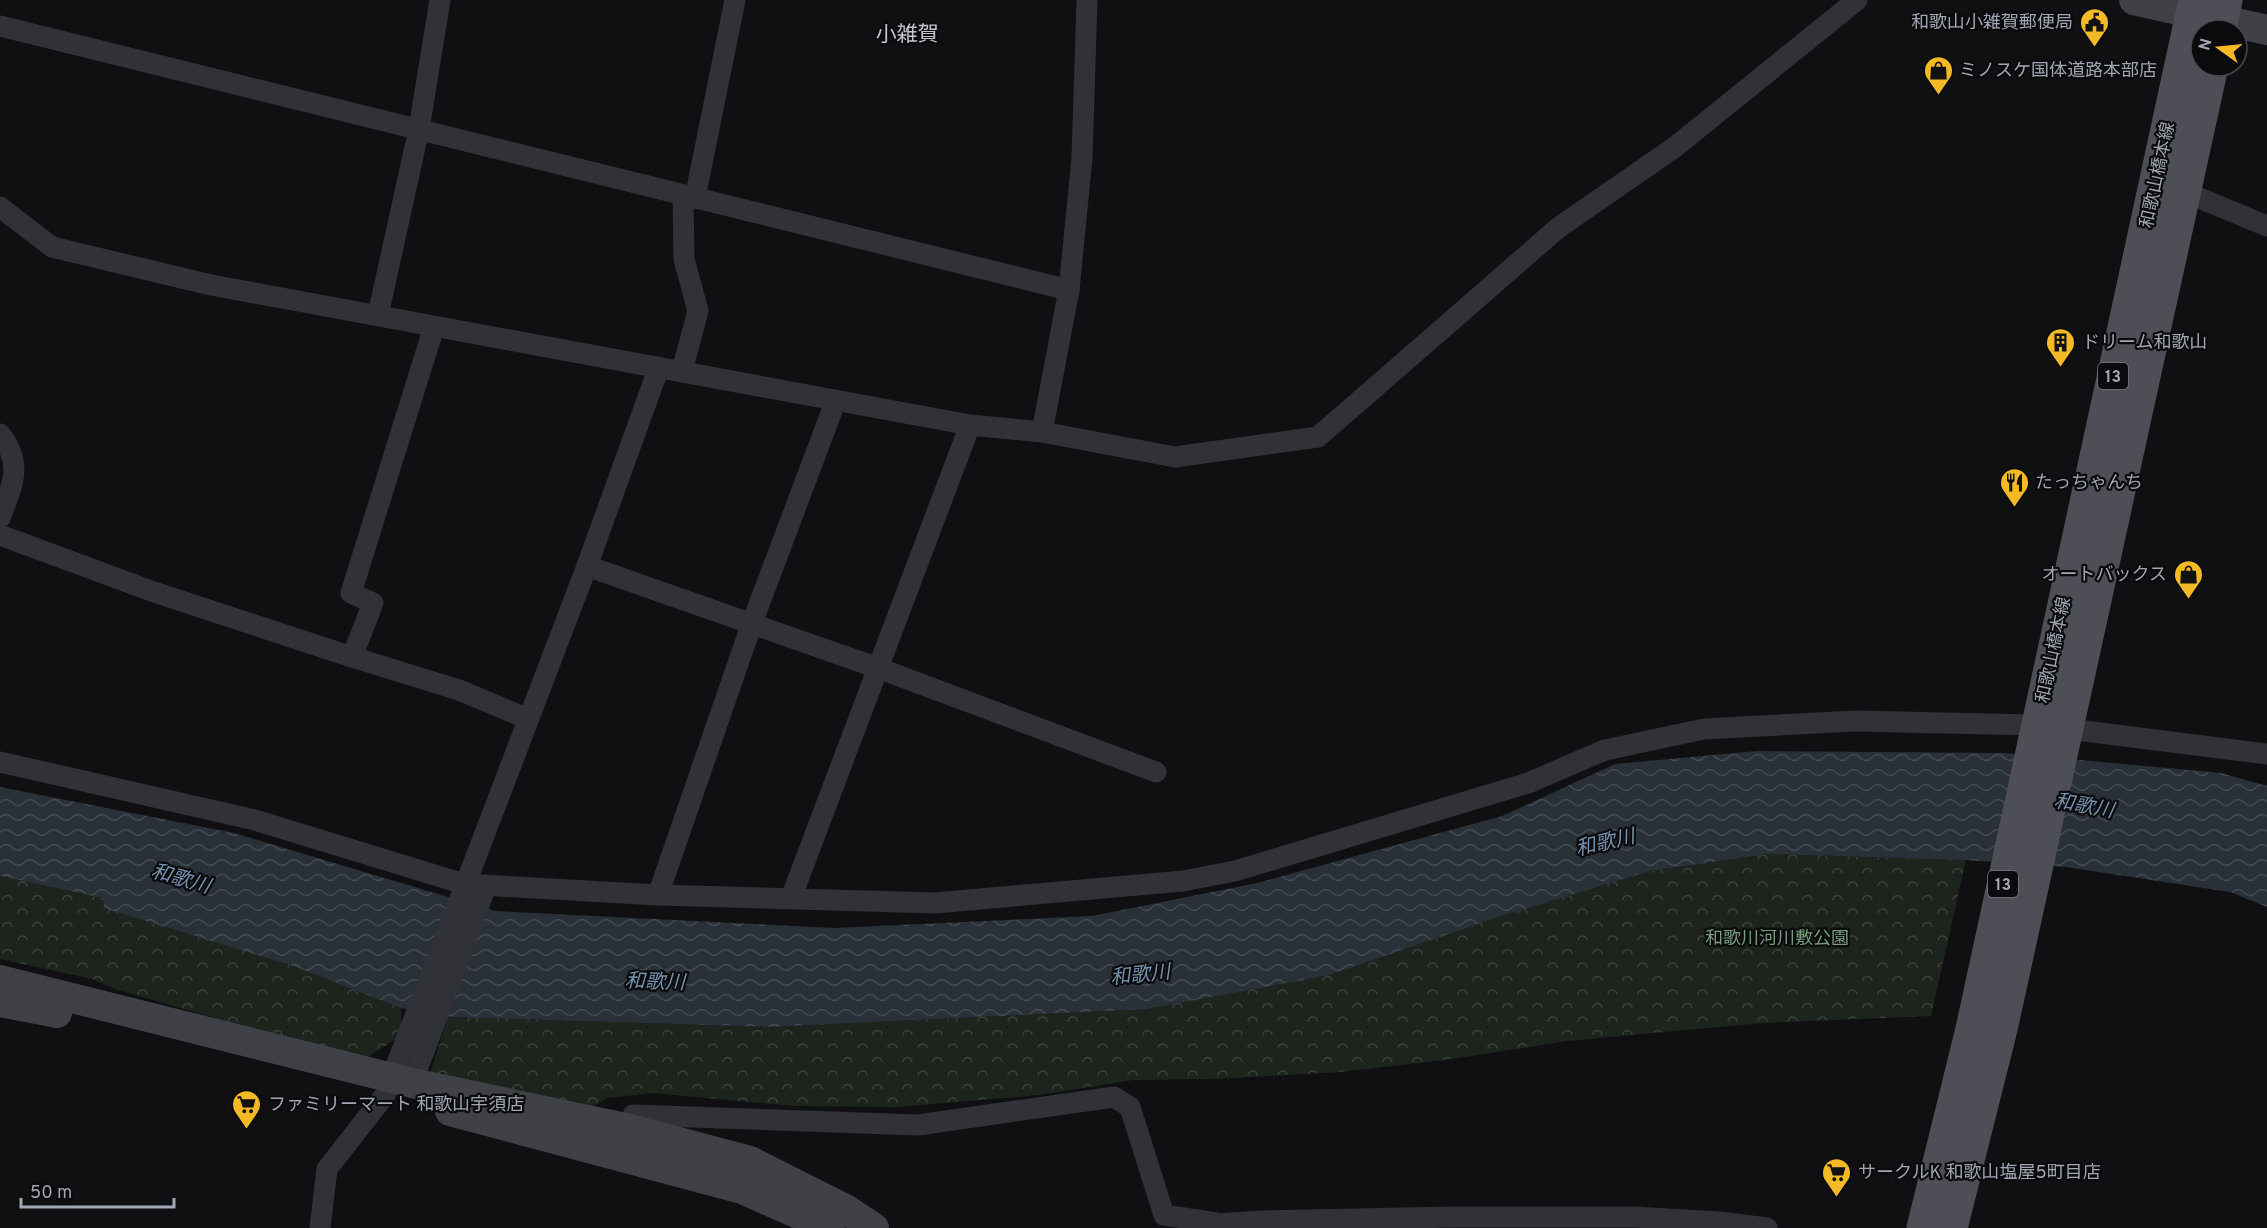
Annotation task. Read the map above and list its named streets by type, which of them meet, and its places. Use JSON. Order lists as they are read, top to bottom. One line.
{"streets":{"main road":["和歌山橋本線","13"]},"districts":["小雑賀"],"water":["和歌川"],"parks":["和歌川河川敷公園"],"places":{"public building":["和歌山小雑賀郵便局"],"shop":["ミノスケ国体道路本部店","オートバックス"],"building":["ドリーム和歌山"],"restaurant":["たっちゃんち"],"supermarket":["ファミリーマート 和歌山宇須店","サークルK 和歌山塩屋5町目店"]},"scale_bar":"50 m","north":"left"}
